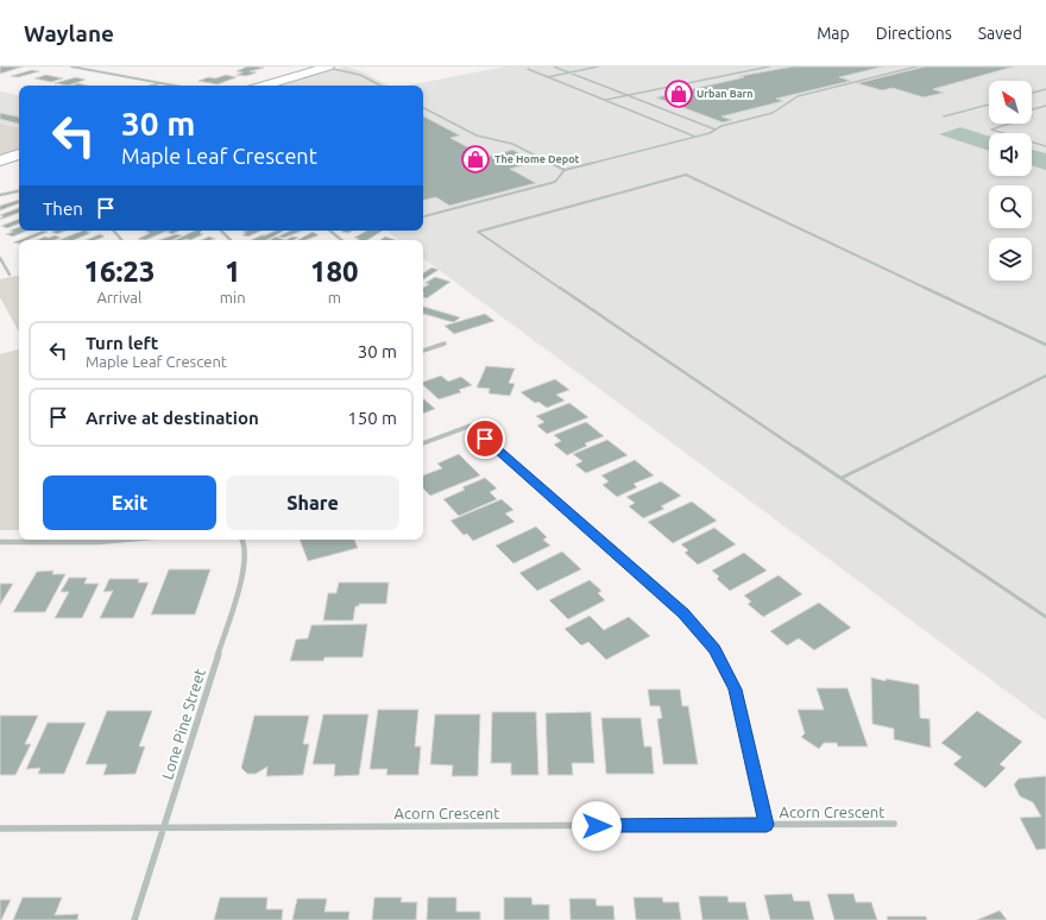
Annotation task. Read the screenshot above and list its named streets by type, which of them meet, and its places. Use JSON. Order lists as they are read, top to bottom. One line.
{"streets":{"street":["Lone Pine Street","Acorn Crescent"]},"crossings":[["Lone Pine Street","Acorn Crescent"]],"places":{"shop":["Urban Barn","The Home Depot"]},"north":"top left","page":{"header":"Waylane","nav":["Map","Directions","Saved"],"turn":["30 m","Maple Leaf Crescent"],"then":"Then","eta":["16:23","Arrival","1","min","180","m"],"list":[{"name":"Turn left","note":"Maple Leaf Crescent","value":"30 m"},{"name":"Arrive at destination","value":"150 m"}],"buttons":["Exit","Share"]}}
